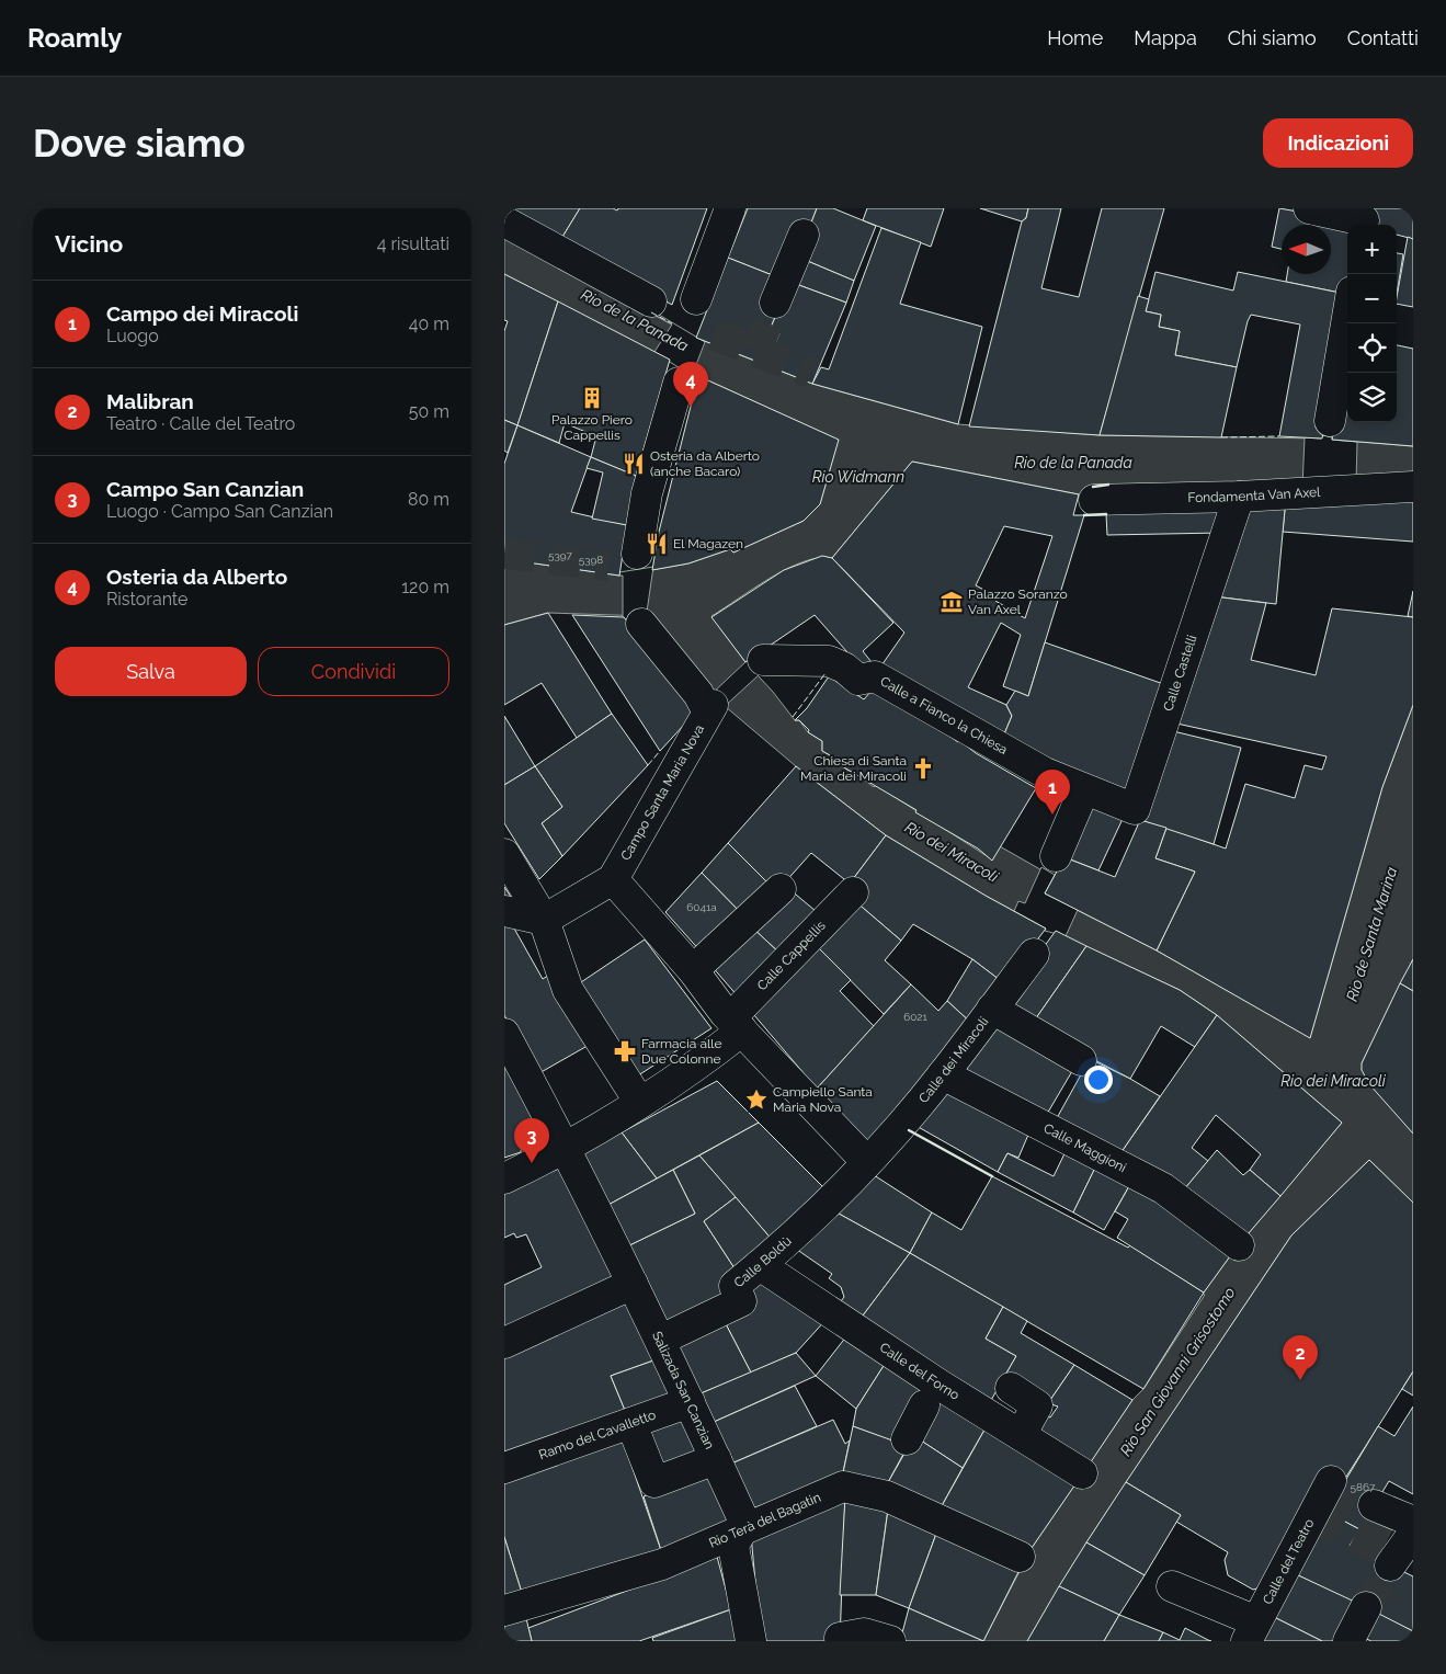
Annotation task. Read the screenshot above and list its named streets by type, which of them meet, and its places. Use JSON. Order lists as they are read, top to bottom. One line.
{"streets":{"street":["Fondamenta Van Axel","Calle Castelli","Calle a Fianco la Chiesa","Campo Santa Maria Nova","Calle Cappellis","Calle dei Miracoli","Calle Maggioni","Calle Boldù","Calle del Forno","Salizada San Canzian","Ramo del Cavalletto","Rio Terà del Bagatin","Calle del Teatro"]},"crossings":[["Fondamenta Van Axel","Calle Castelli"],["Calle Castelli","Calle a Fianco la Chiesa"],["Calle dei Miracoli","Calle Maggioni"],["Calle dei Miracoli","Calle Boldù"],["Calle Boldù","Calle del Forno"],["Calle Boldù","Salizada San Canzian"],["Salizada San Canzian","Ramo del Cavalletto"],["Salizada San Canzian","Rio Terà del Bagatin"]],"water":["Rio de la Panada","Rio Widmann","Rio dei Miracoli","Rio de Santa Marina","Rio San Giovanni Grisostomo"],"places":{"building":["Palazzo Piero Cappellis"],"restaurant":["Osteria da Alberto (anche Bacaro)","El Magazen"],"museum":["Palazzo Soranzo Van Axel"],"church":["Chiesa di Santa Maria dei Miracoli"],"pharmacy":["Farmacia alle Due Colonne"],"place":["Campiello Santa Maria Nova"]},"house_numbers":["5397","5398","6041a","6021","5867"],"north":"left","page":{"header":"Roamly","nav":["Home","Mappa","Chi siamo","Contatti"],"buttons":["Indicazioni",["Salva","Condividi"]],"title":"Dove siamo","heading":["Vicino","4 risultati"],"map_buttons":["+","−"],"list":[{"mark":"1","name":"Campo dei Miracoli","note":"Luogo","value":"40 m"},{"mark":"2","name":"Malibran","note":"Teatro · Calle del Teatro","value":"50 m"},{"mark":"3","name":"Campo San Canzian","note":"Luogo · Campo San Canzian","value":"80 m"},{"mark":"4","name":"Osteria da Alberto","note":"Ristorante","value":"120 m"}],"pins":["4","1","3","2"]}}
